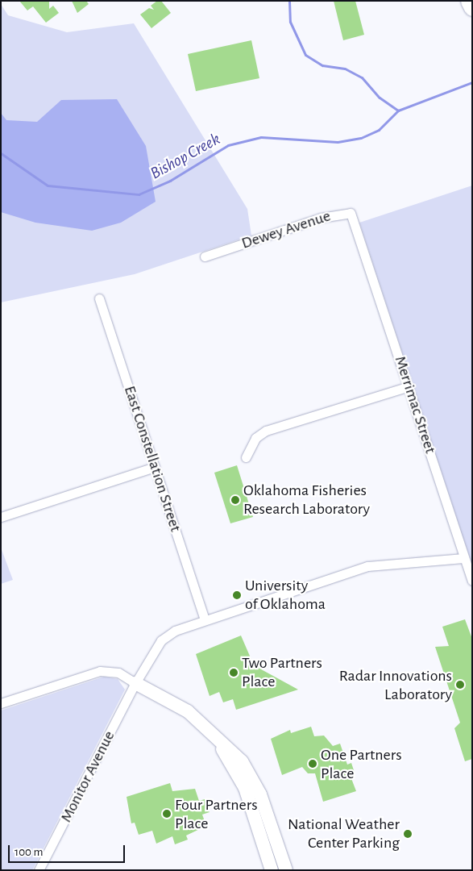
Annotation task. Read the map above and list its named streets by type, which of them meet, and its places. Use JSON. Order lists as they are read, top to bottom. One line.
{"streets":{"street":["Dewey Avenue","Merrimac Street","East Constellation Street","Monitor Avenue"]},"crossings":[["Dewey Avenue","Merrimac Street"],["Merrimac Street","Monitor Avenue"],["East Constellation Street","Monitor Avenue"]],"water":["Bishop Creek"],"places":["Oklahoma Fisheries Research Laboratory","University of Oklahoma","Two Partners Place","Radar Innovations Laboratory","One Partners Place","Four Partners Place","National Weather Center Parking"],"scale_bar":"100 m"}
